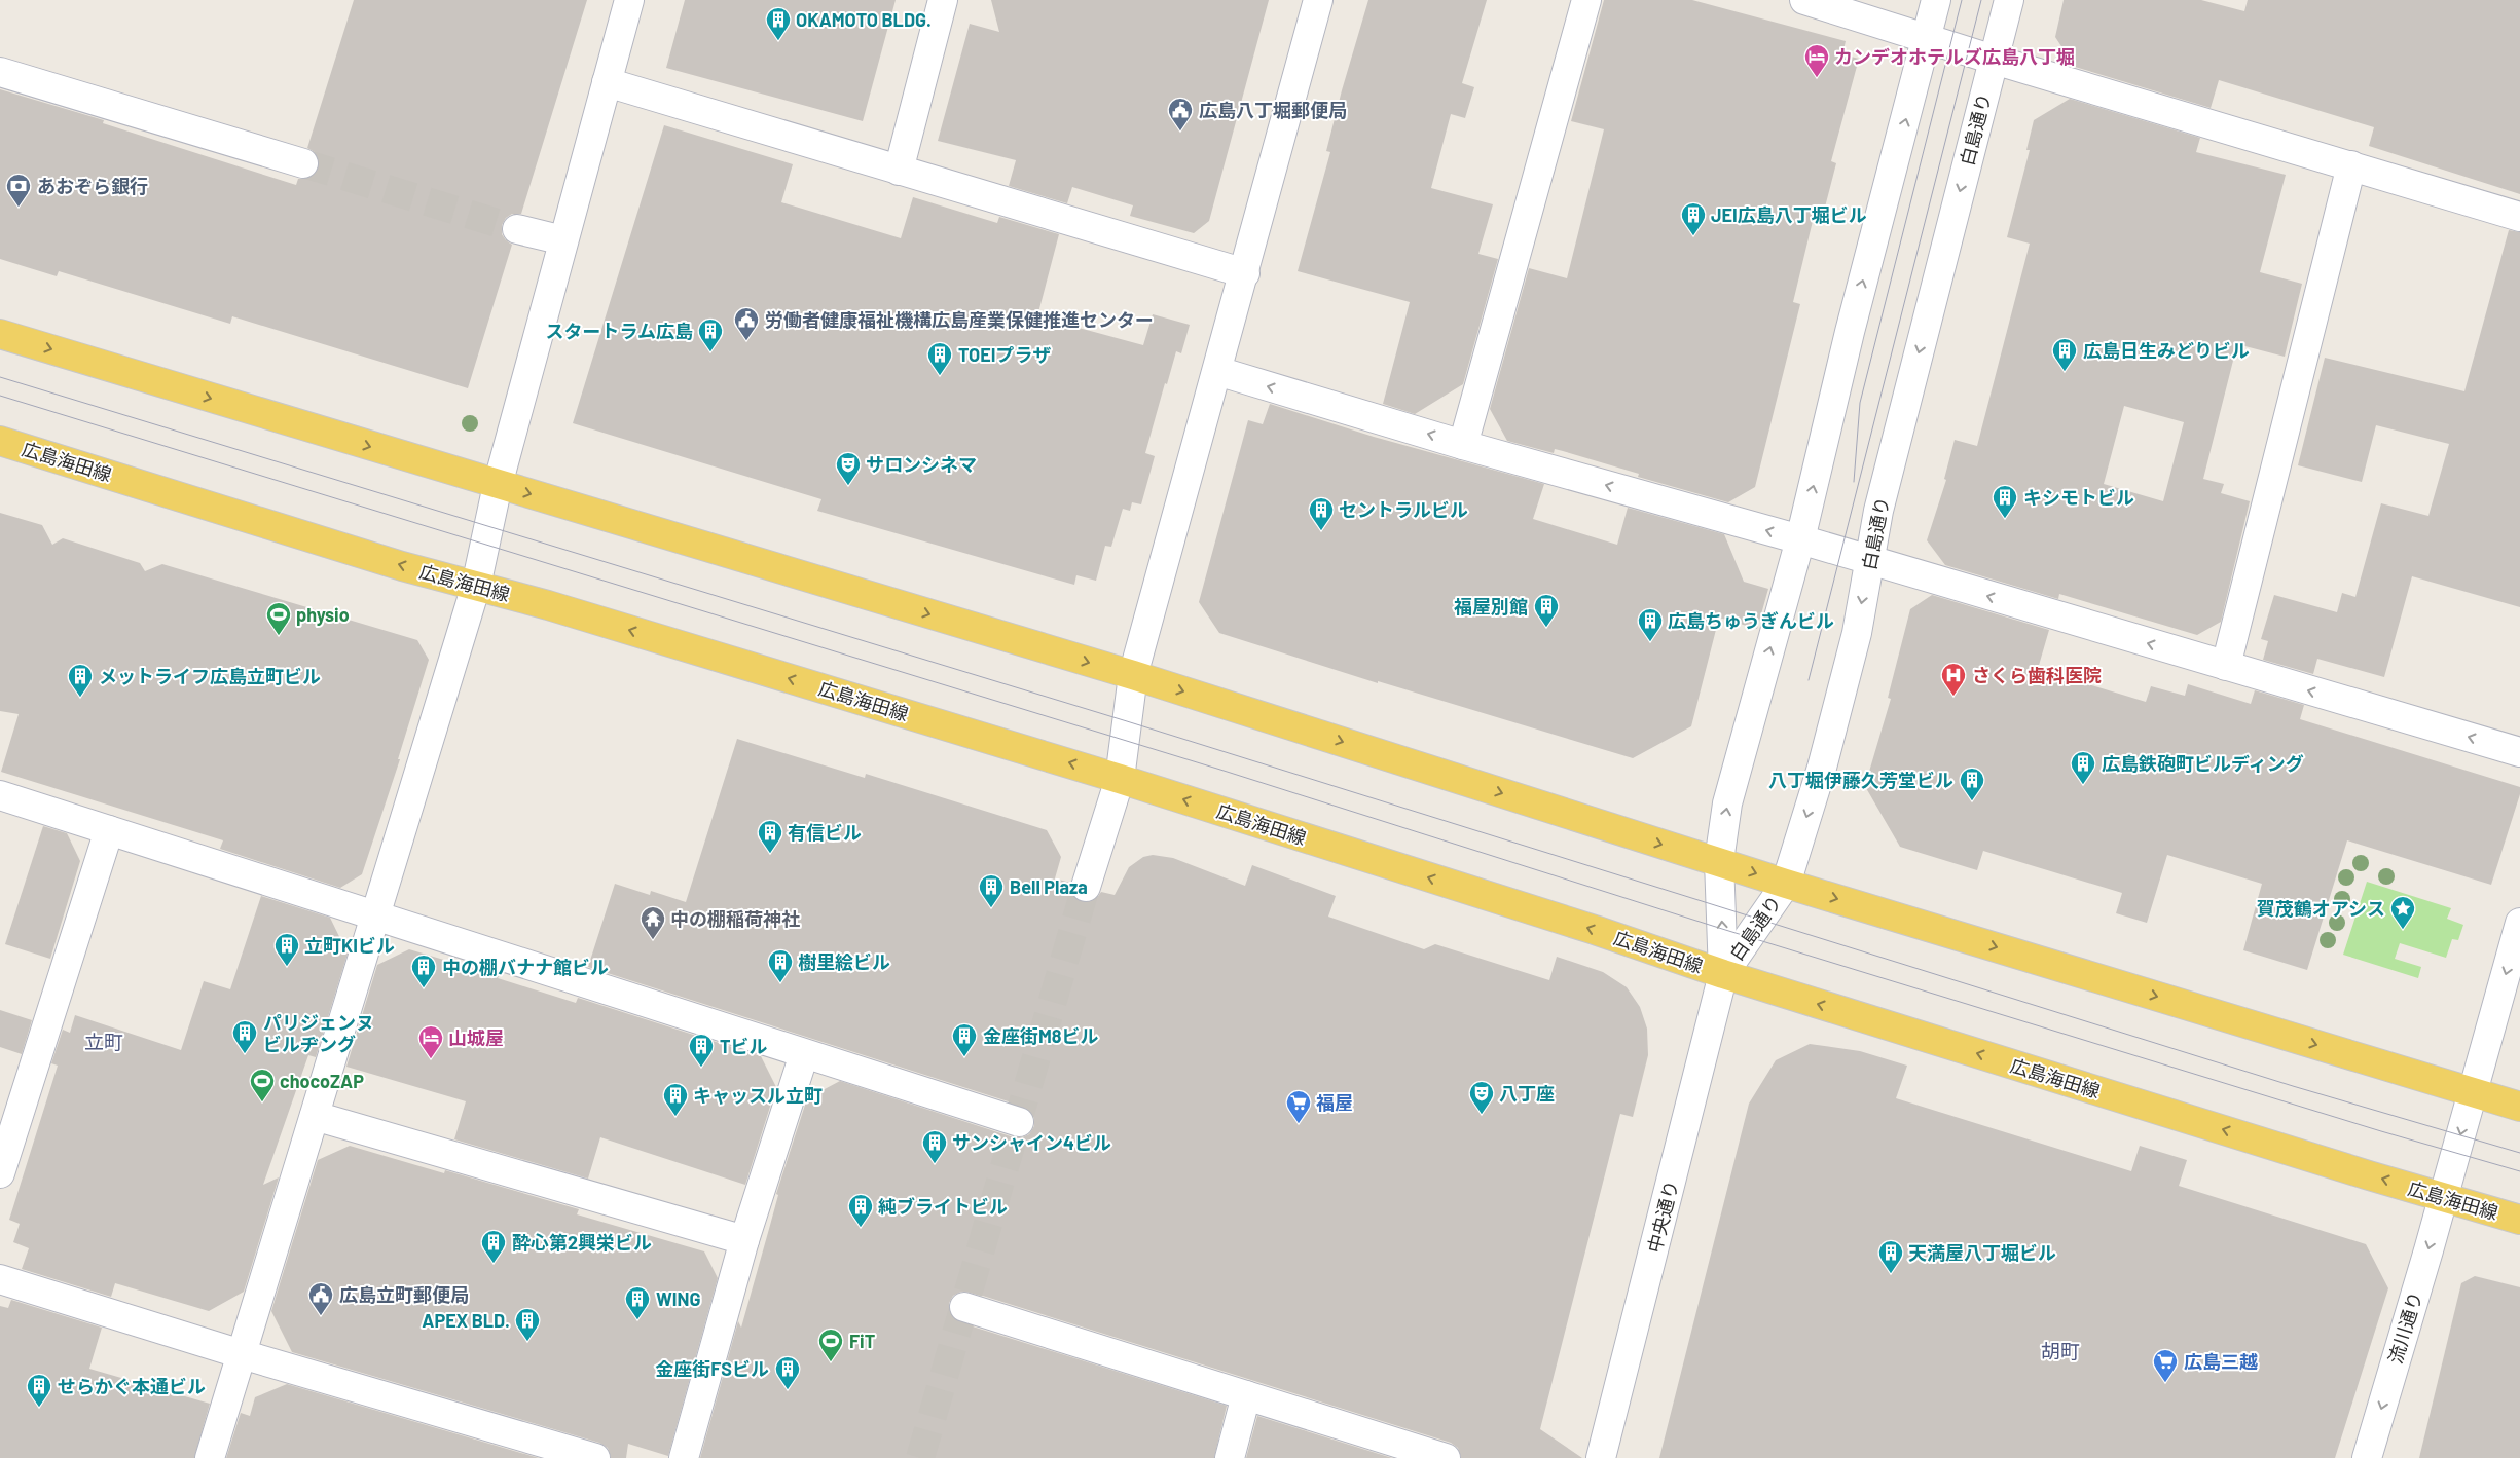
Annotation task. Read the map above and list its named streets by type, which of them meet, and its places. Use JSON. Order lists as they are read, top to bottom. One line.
{"streets":{"main road":["広島海田線"],"street":["白島通り","中央通り","流川通り"]},"crossings":[["白島通り","広島海田線"],["白島通り","中央通り"],["広島海田線","中央通り"],["広島海田線","流川通り"]],"one_way":["流川通り"],"districts":["立町","胡町"],"places":{"building":["OKAMOTO BLDG.","JEI広島八丁堀ビル","スタートラム広島","広島日生みどりビル","TOEIプラザ","キシモトビル","セントラルビル","福屋別館","広島ちゅうぎんビル","メットライフ広島立町ビル","広島鉄砲町ビルディング","八丁堀伊藤久芳堂ビル","有信ビル","Bell Plaza","立町KIビル","樹里絵ビル","中の棚バナナ館ビル","パリジェンヌ ビルヂング","金座街M8ビル","Tビル","キャッスル立町","サンシャイン4ビル","純ブライトビル","酔心第2興栄ビル","天満屋八丁堀ビル","WING","APEX BLD.","金座街FSビル","せらかぐ本通ビル"],"hotel":["カンデオホテルズ広島八丁堀","山城屋"],"public building":["広島八丁堀郵便局","労働者健康福祉機構広島産業保健推進センター","広島立町郵便局"],"bank":["あおぞら銀行"],"theatre":["サロンシネマ","八丁座"],"sports":["physio","chocoZAP","FiT"],"hospital":["さくら歯科医院"],"place":["賀茂鶴オアシス"],"temple":["中の棚稲荷神社"],"supermarket":["福屋","広島三越"]}}
